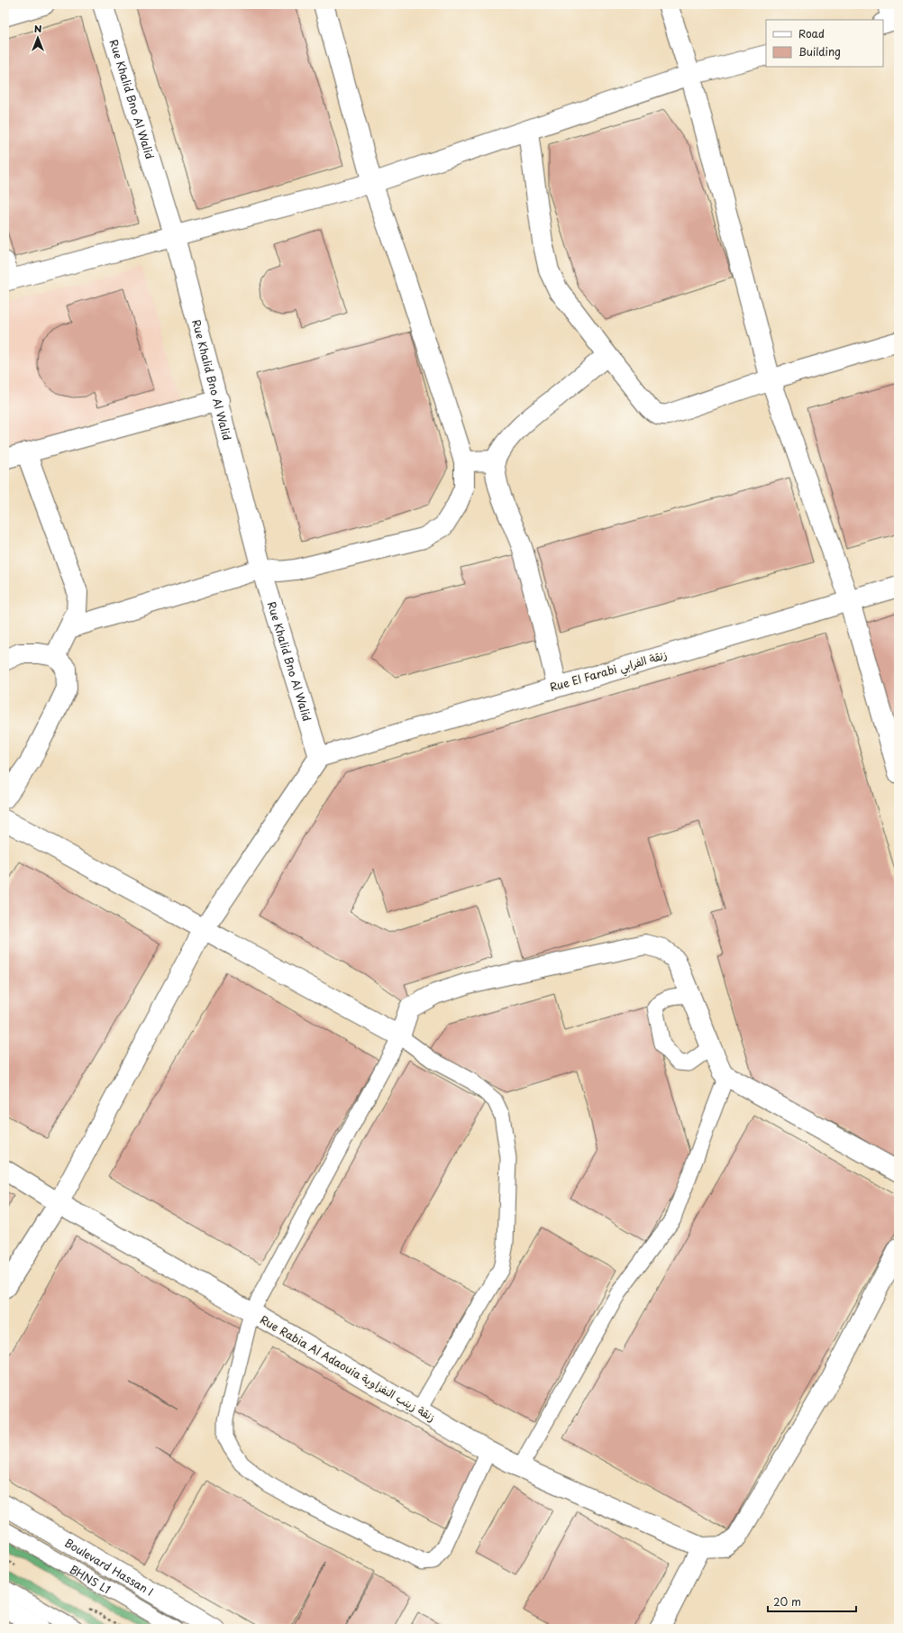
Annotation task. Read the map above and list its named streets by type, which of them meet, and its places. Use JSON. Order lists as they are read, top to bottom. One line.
{"streets":{"street":["Rue Khalid Bno Al Walid","Rue El Farabi زنقة الفرابي","Rue Rabia Al Adaouia زنقة زينب النفزاوية","Boulevard Hassan I"],"lane":["BHNS L1"]},"crossings":[["Rue Khalid Bno Al Walid","Rue El Farabi زنقة الفرابي"]],"legend":["Road","Building"],"scale_bar":"20 m","north":"top"}
